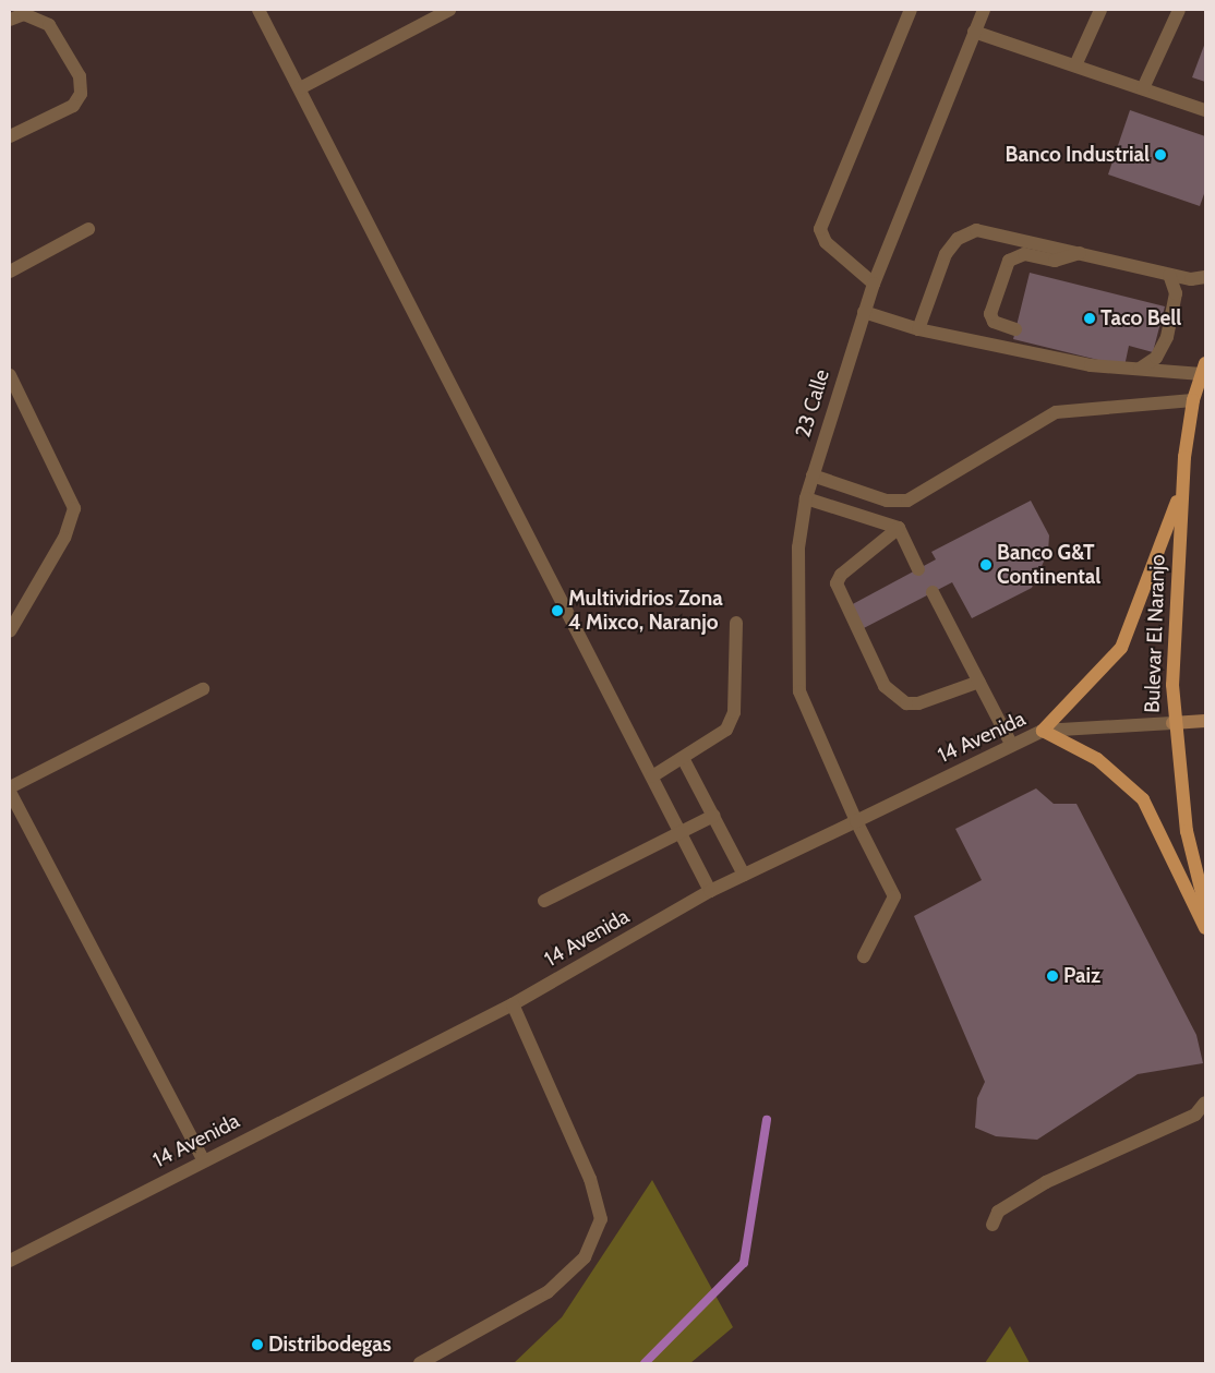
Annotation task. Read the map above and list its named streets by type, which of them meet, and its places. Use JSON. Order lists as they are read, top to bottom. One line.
{"streets":{"main road":["Bulevar El Naranjo"],"street":["23 Calle","14 Avenida"]},"crossings":[["23 Calle","14 Avenida"],["Bulevar El Naranjo","14 Avenida"]],"places":["Banco Industrial","Taco Bell","Banco G&T Continental","Multividrios Zona 4 Mixco, Naranjo","Paiz","Distribodegas"]}
